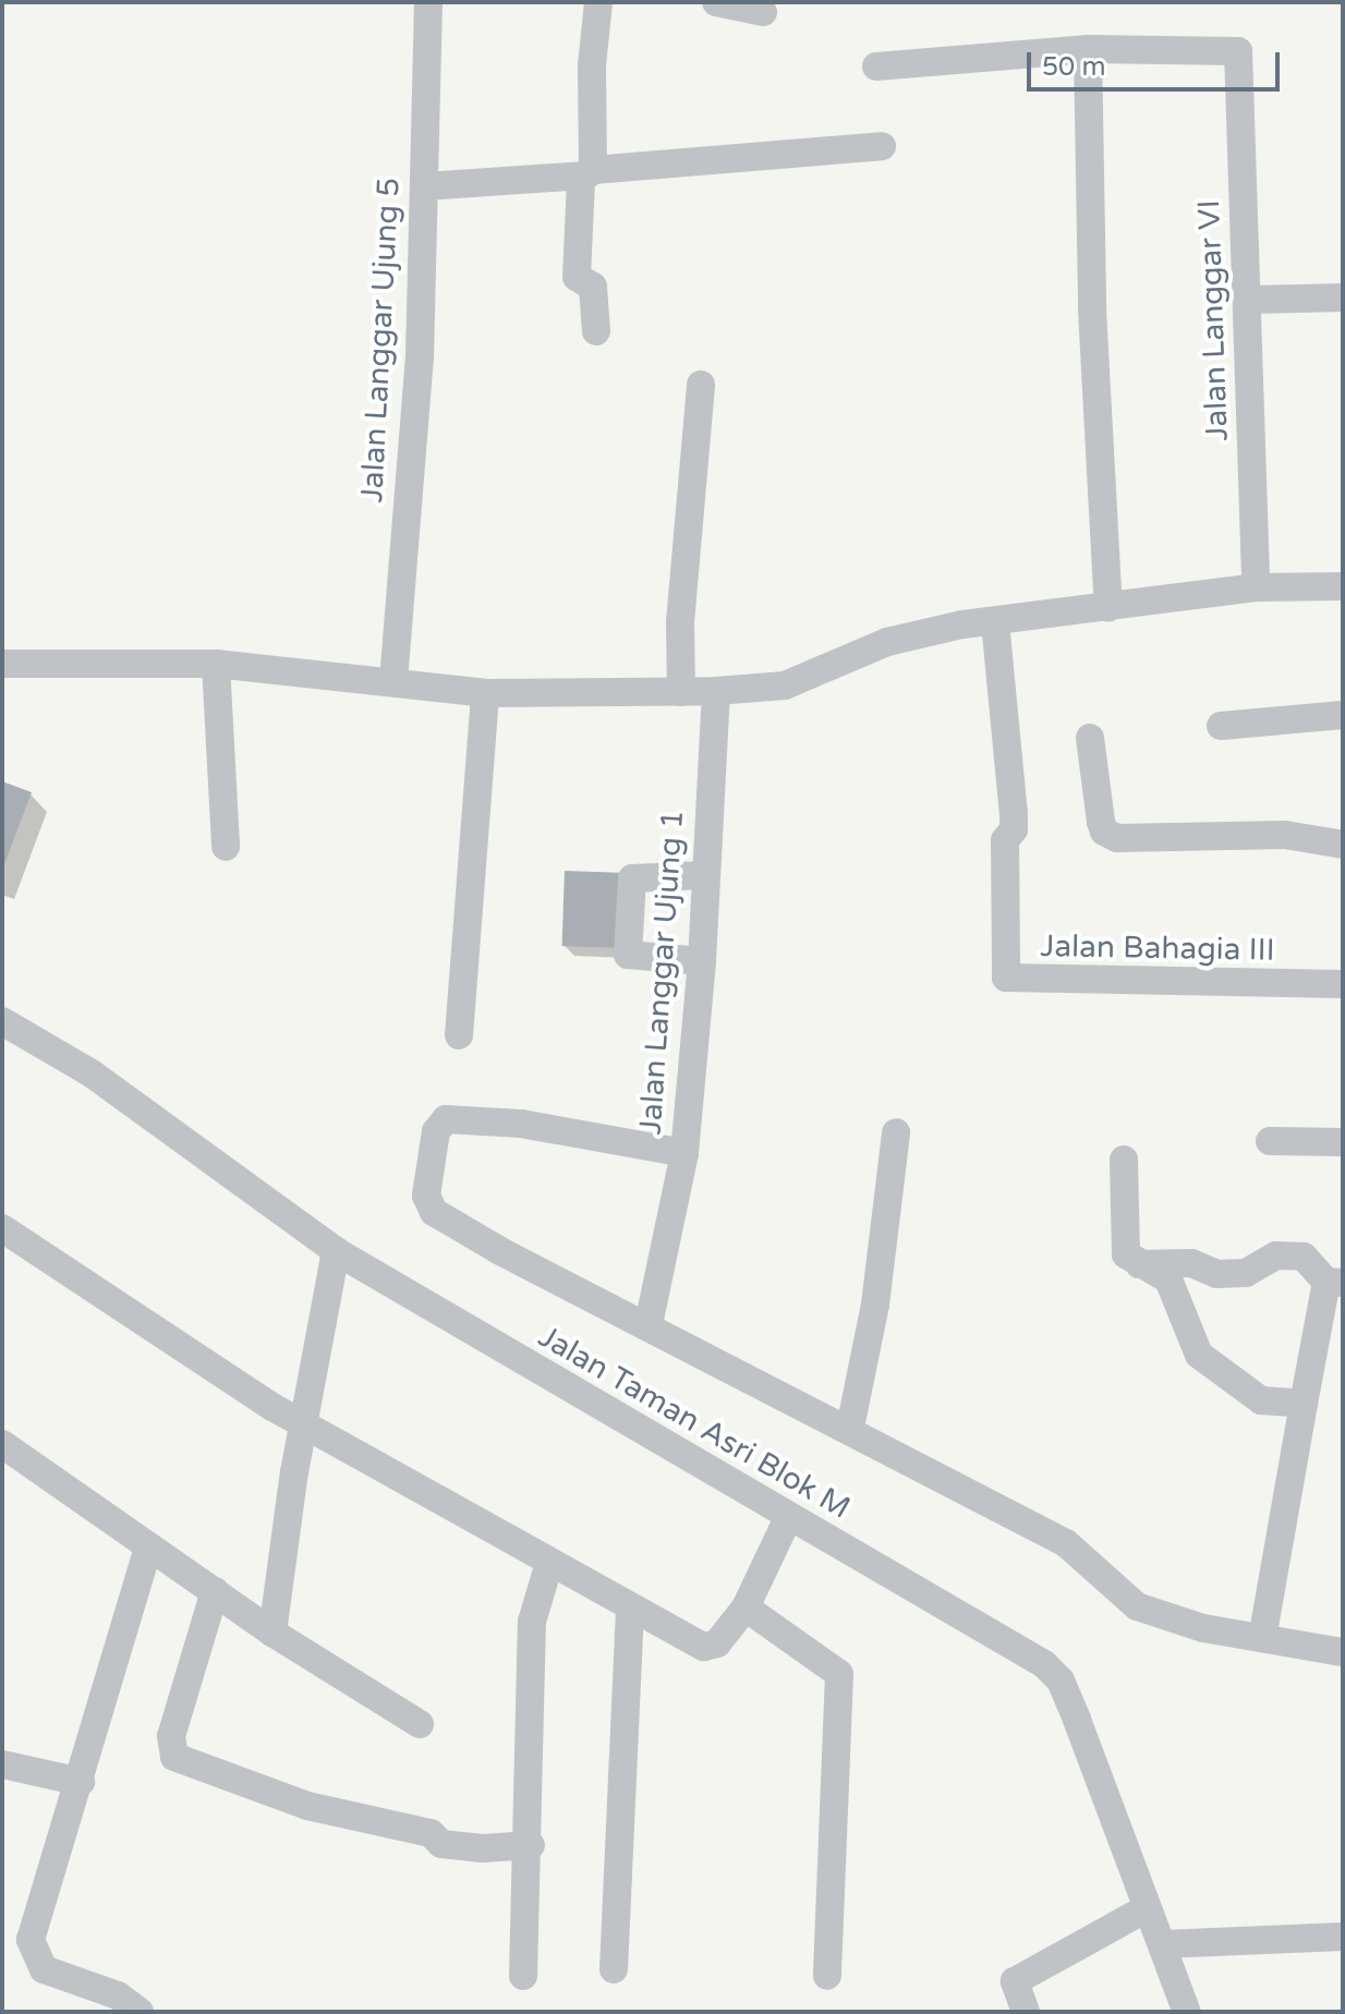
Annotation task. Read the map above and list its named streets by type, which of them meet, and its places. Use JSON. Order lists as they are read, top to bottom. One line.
{"streets":{"street":["Jalan Langgar VI","Jalan Langgar Ujung 5","Jalan Bahagia III","Jalan Langgar Ujung 1","Jalan Taman Asri Blok M"]},"scale_bar":"50 m"}
